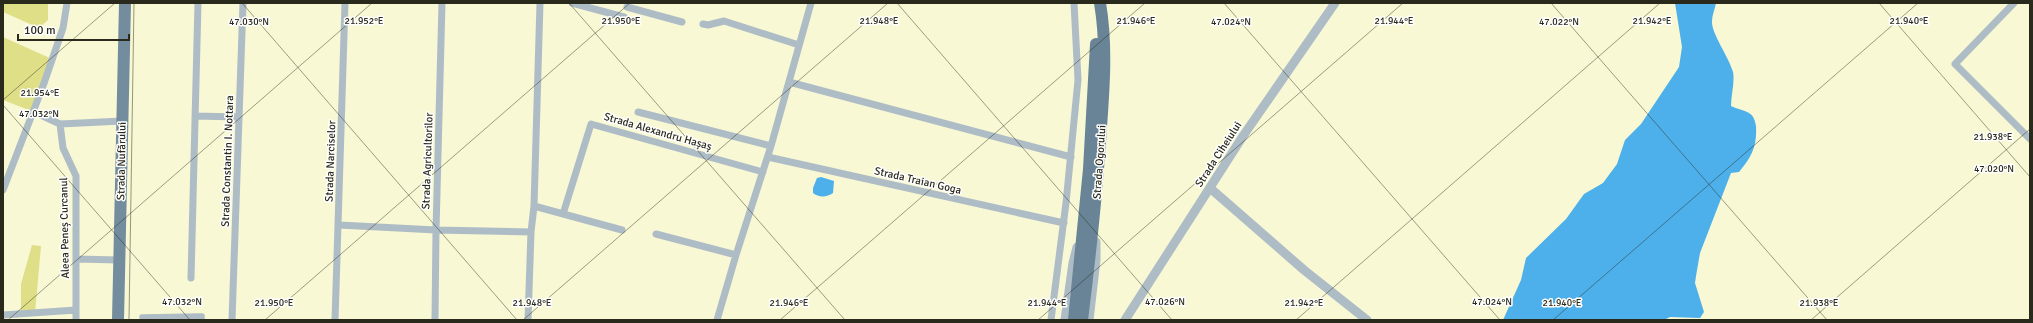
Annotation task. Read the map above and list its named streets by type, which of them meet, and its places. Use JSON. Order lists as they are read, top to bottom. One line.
{"streets":{"highway":["Strada Ogorului"],"main road":["Strada Nufărului"],"street":["Strada Alexandru Hașaș","Strada Ciheiului","Strada Constantin I. Nottara","Strada Narciselor","Strada Agricultorilor","Strada Traian Goga","Aleea Peneș Curcanul"]},"scale_bar":"100 m","coordinates":["21.952°E","21.950°E","21.948°E","21.946°E","21.944°E","21.942°E","21.940°E","47.024°N","47.022°N","47.030°N","21.954°E","47.032°N","21.938°E","47.020°N","47.026°N"]}
